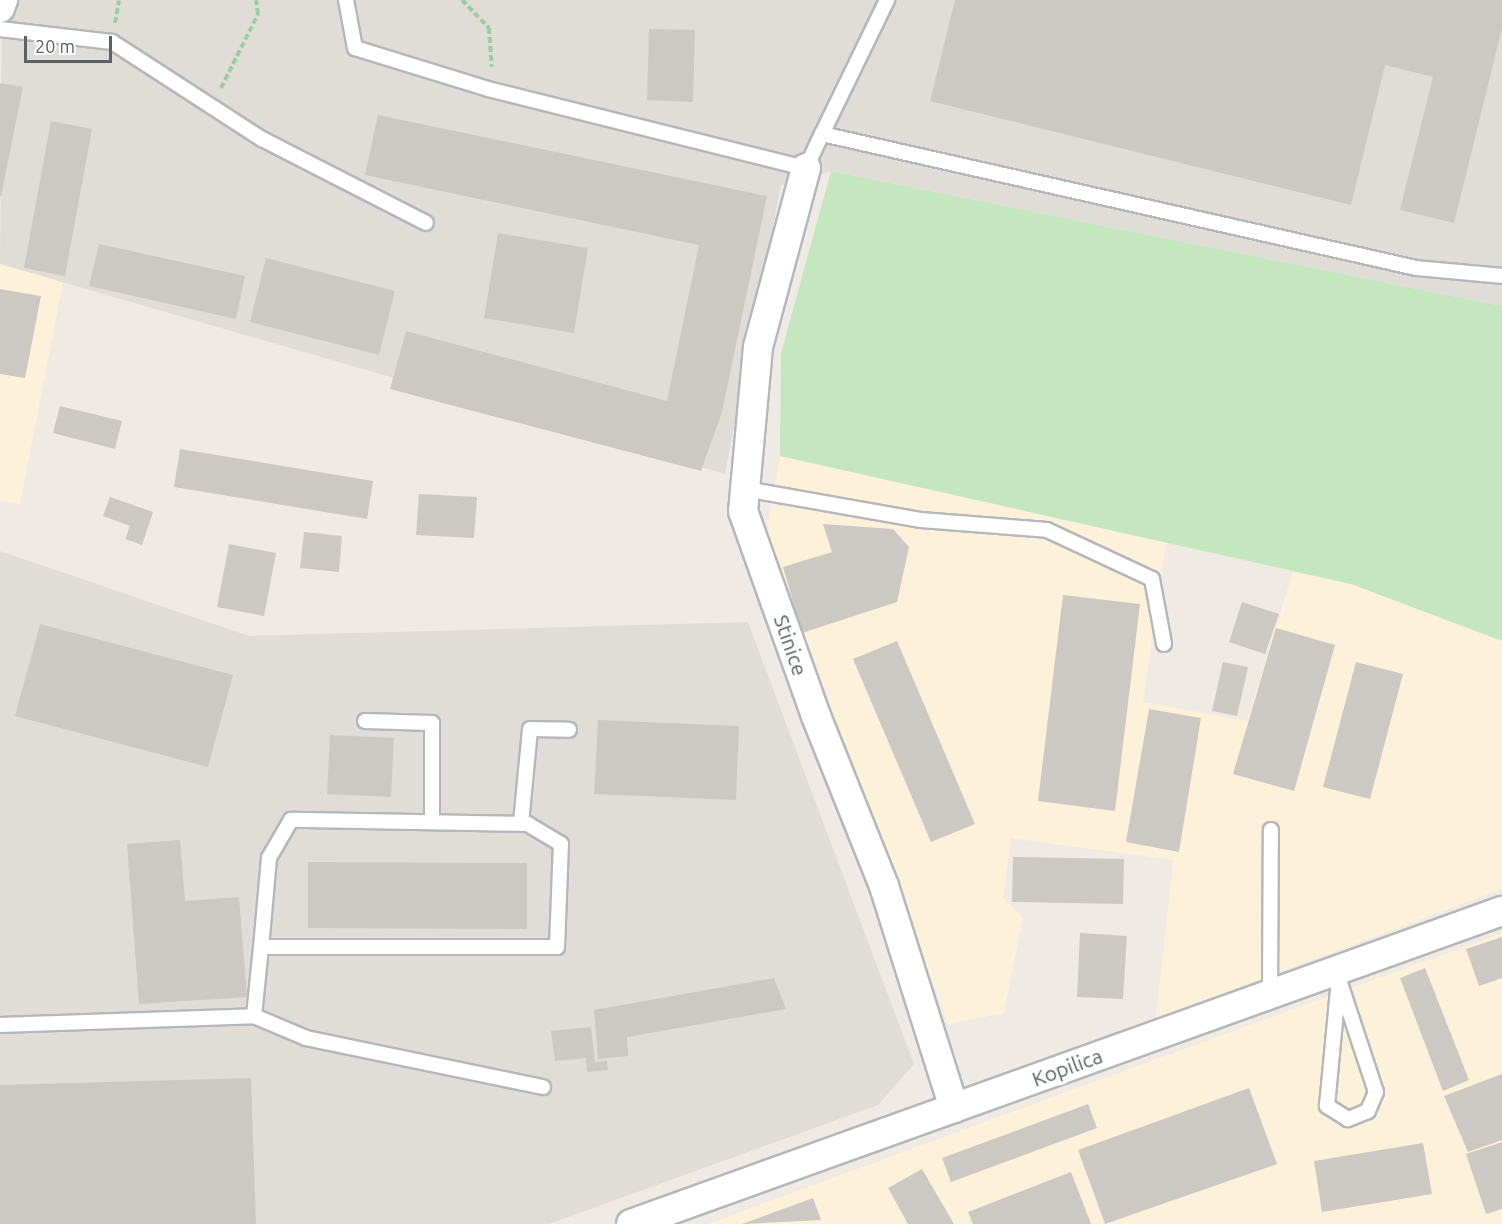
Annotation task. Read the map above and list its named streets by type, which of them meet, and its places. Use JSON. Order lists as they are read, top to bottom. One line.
{"streets":{"street":["Stinice","Kopilica"]},"crossings":[["Stinice","Kopilica"]],"scale_bar":"20 m"}
